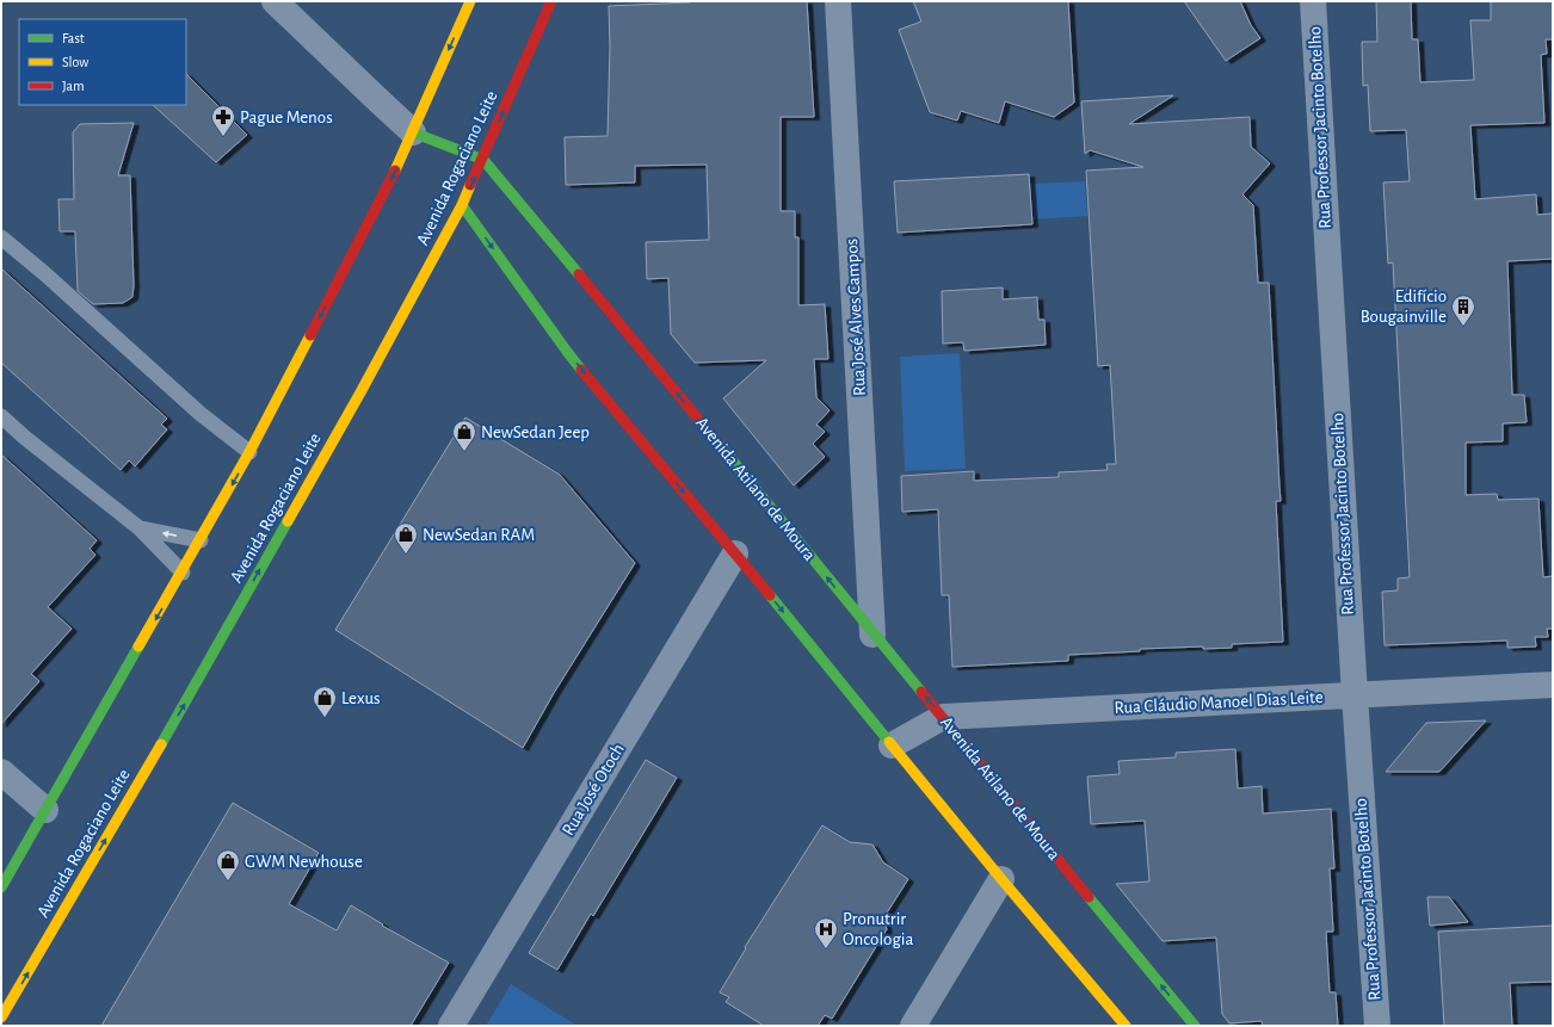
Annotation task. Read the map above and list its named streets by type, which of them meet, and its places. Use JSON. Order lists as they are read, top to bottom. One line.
{"streets":{"street":["Rua Professor Jacinto Botelho","Avenida Rogaciano Leite","Rua José Alves Campos","Avenida Atilano de Moura","Rua Cláudio Manoel Dias Leite","Rua José Otoch"]},"crossings":[["Rua Professor Jacinto Botelho","Rua Cláudio Manoel Dias Leite"],["Avenida Rogaciano Leite","Avenida Atilano de Moura"],["Rua José Alves Campos","Avenida Atilano de Moura"],["Avenida Atilano de Moura","Rua Cláudio Manoel Dias Leite"]],"places":{"pharmacy":["Pague Menos"],"building":["Edifício Bougainville"],"shop":["NewSedan Jeep","NewSedan RAM","Lexus","GWM Newhouse"],"hospital":["Pronutrir Oncologia"]},"legend":["Fast","Slow","Jam"]}
